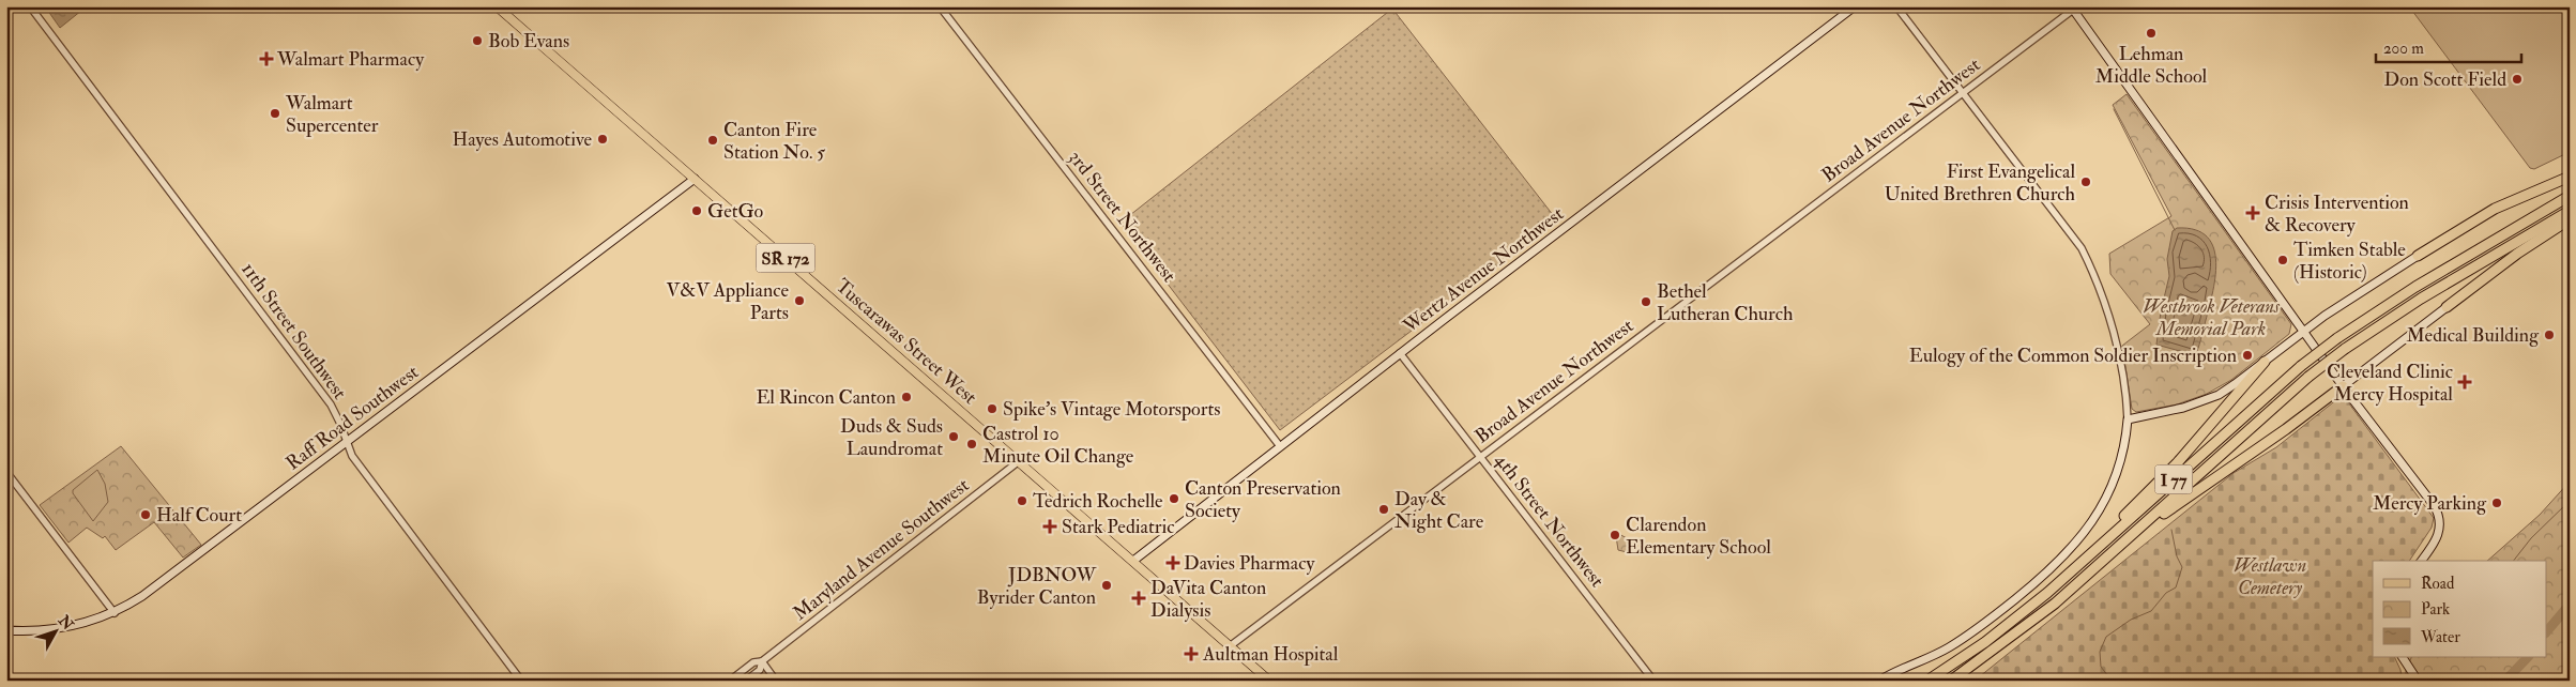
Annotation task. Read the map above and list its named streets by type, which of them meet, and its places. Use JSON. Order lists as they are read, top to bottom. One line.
{"streets":{"highway":["I 77"],"main road":["SR 172","Wertz Avenue Northwest","Tuscarawas Street West","Raff Road Southwest"],"street":["Broad Avenue Northwest","3rd Street Northwest","11th Street Southwest","4th Street Northwest","Maryland Avenue Southwest"]},"crossings":[["Broad Avenue Northwest","Tuscarawas Street West"],["Broad Avenue Northwest","4th Street Northwest"],["3rd Street Northwest","Wertz Avenue Northwest"],["Wertz Avenue Northwest","Tuscarawas Street West"],["Wertz Avenue Northwest","4th Street Northwest"],["11th Street Southwest","Raff Road Southwest"],["Tuscarawas Street West","Raff Road Southwest"],["Tuscarawas Street West","Maryland Avenue Southwest"]],"parks":["Westbrook Veterans Memorial Park","Westlawn Cemetery"],"places":{"other":["Lehman Middle School","Bob Evans","Don Scott Field","Walmart Supercenter","Hayes Automotive","Canton Fire Station No. 5","First Evangelical United Brethren Church","GetGo","Timken Stable (Historic)","V&V Appliance Parts","Bethel Lutheran Church","Medical Building","Eulogy of the Common Soldier Inscription","El Rincon Canton","Spike's Vintage Motorsports","Duds & Suds Laundromat","Castrol 10 Minute Oil Change","Canton Preservation Society","Tedrich Rochelle","Mercy Parking","Day & Night Care","Half Court","Clarendon Elementary School","JDBNOW Byrider Canton"],"health":["Walmart Pharmacy","Crisis Intervention & Recovery","Cleveland Clinic Mercy Hospital","Stark Pediatric","Davies Pharmacy","DaVita Canton Dialysis","Aultman Hospital"]},"legend":["Road","Park","Water"],"scale_bar":"200 m","north":"top right"}
